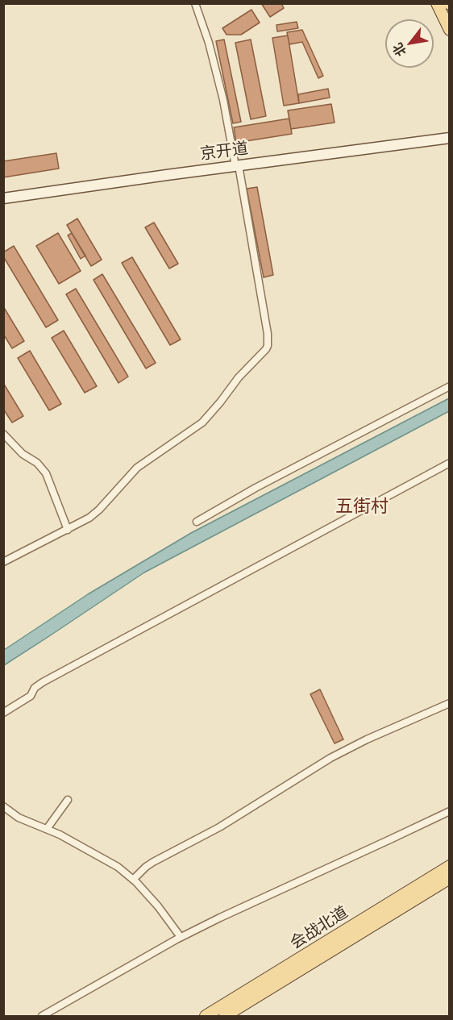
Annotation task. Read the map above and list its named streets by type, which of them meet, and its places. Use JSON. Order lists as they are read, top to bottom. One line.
{"streets":{"main road":["京开道","会战北道"]},"districts":["五街村"],"north":"bottom left"}
